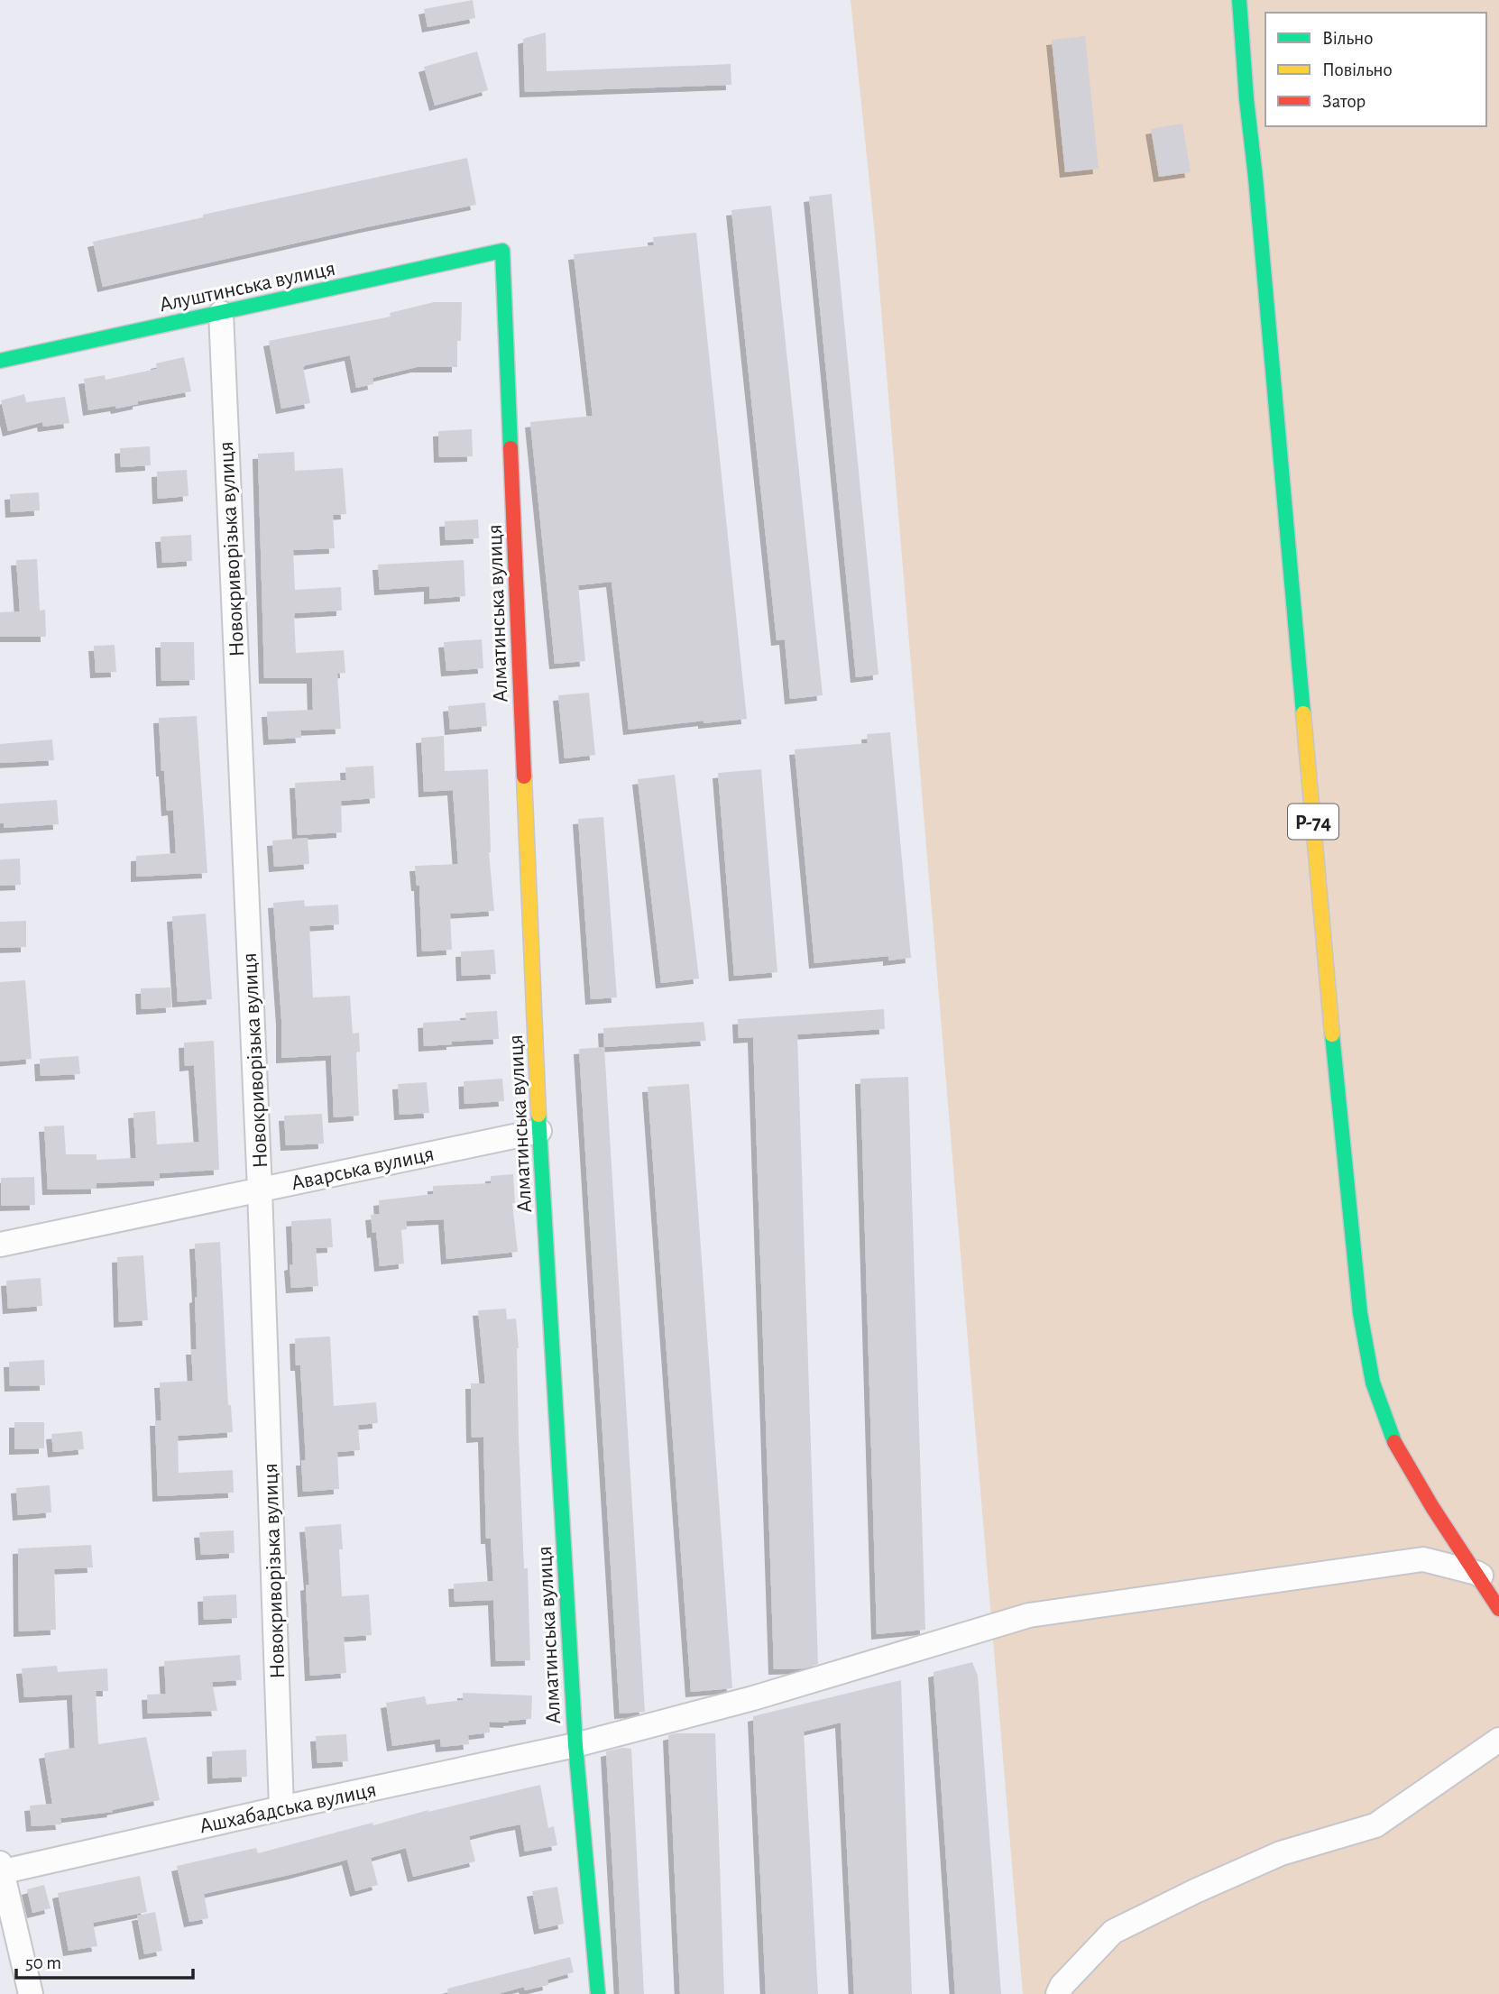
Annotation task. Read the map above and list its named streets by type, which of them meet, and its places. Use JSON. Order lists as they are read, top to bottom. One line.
{"streets":{"street":["Алуштинська вулиця","Новокриворізька вулиця","Алматинська вулиця","Р-74","Аварська вулиця","Ашхабадська вулиця"]},"crossings":[["Алуштинська вулиця","Новокриворізька вулиця"],["Алуштинська вулиця","Алматинська вулиця"],["Новокриворізька вулиця","Аварська вулиця"],["Новокриворізька вулиця","Ашхабадська вулиця"],["Алматинська вулиця","Аварська вулиця"],["Алматинська вулиця","Ашхабадська вулиця"],["Р-74","Ашхабадська вулиця"]],"legend":["Вільно","Повільно","Затор"],"scale_bar":"50 m"}
